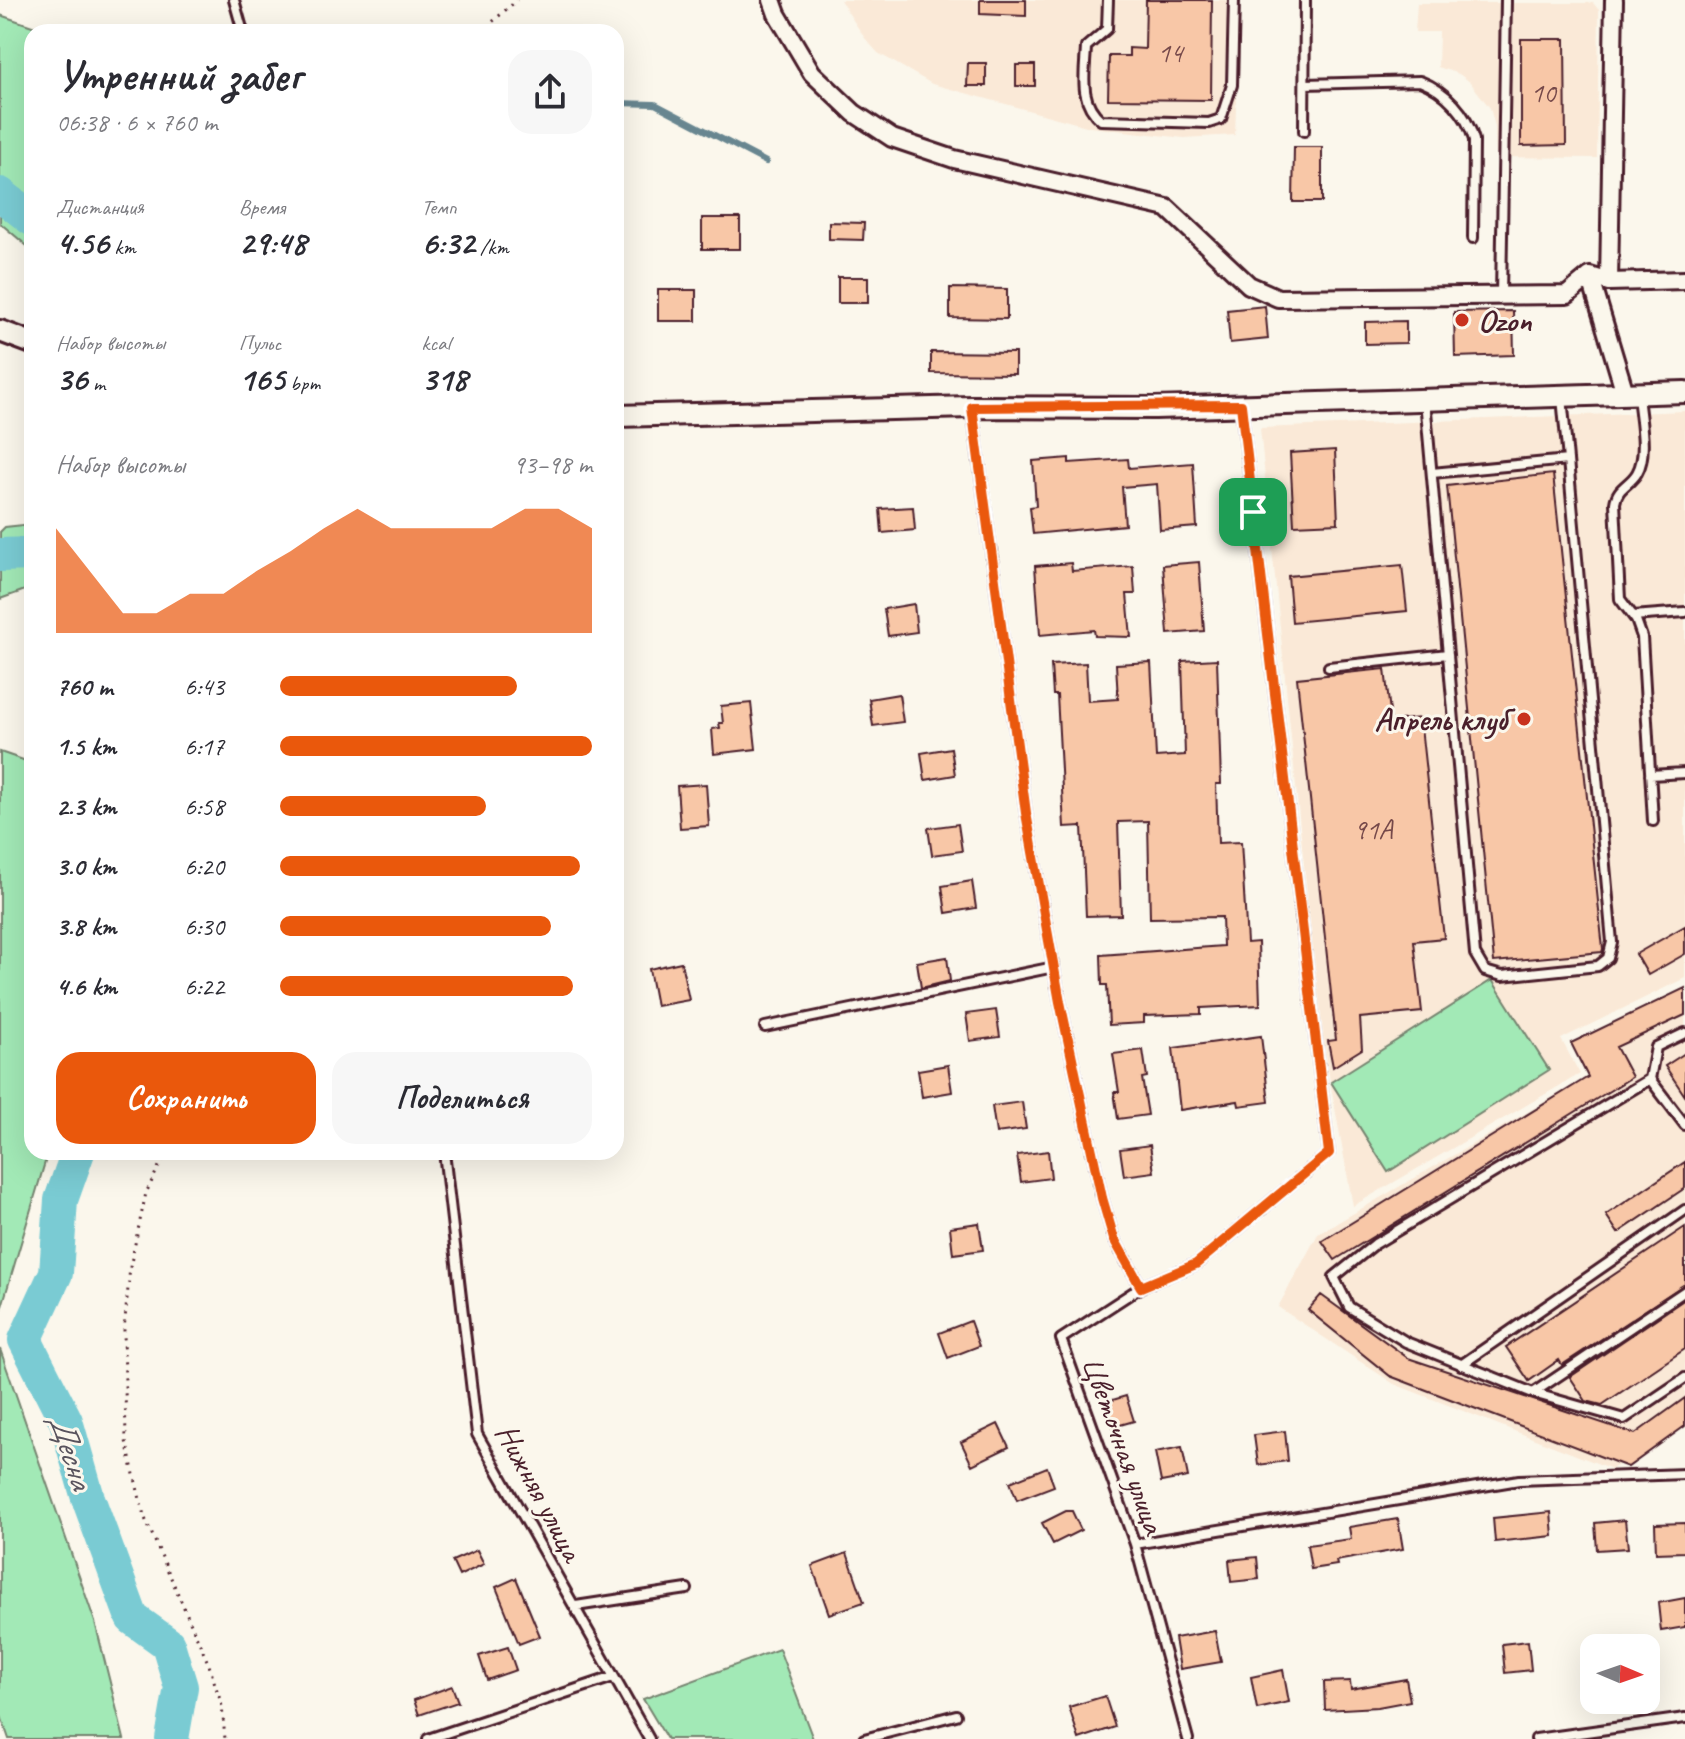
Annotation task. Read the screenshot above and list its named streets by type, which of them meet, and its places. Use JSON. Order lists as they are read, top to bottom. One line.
{"streets":{"lane":["Цветочная улица","Нижняя улица"]},"water":["Десна"],"places":["Ozon","Апрель клуб"],"house_numbers":["14","10","91А"],"north":"right","page":{"heading":["Утренний забег","06:38 · 6 × 760 m"],"stats":[["Дистанция","4.56 km"],["Время","29:48"],["Темп","6:32 /km"],["Набор высоты","36 m"],["Пульс","165 bpm"],["kcal","318"]],"chart":["Набор высоты","93–98 m"],"list":[{"name":"760 m","note":"6:43"},{"name":"1.5 km","note":"6:17"},{"name":"2.3 km","note":"6:58"},{"name":"3.0 km","note":"6:20"},{"name":"3.8 km","note":"6:30"},{"name":"4.6 km","note":"6:22"}],"buttons":["Сохранить","Поделиться"]}}
